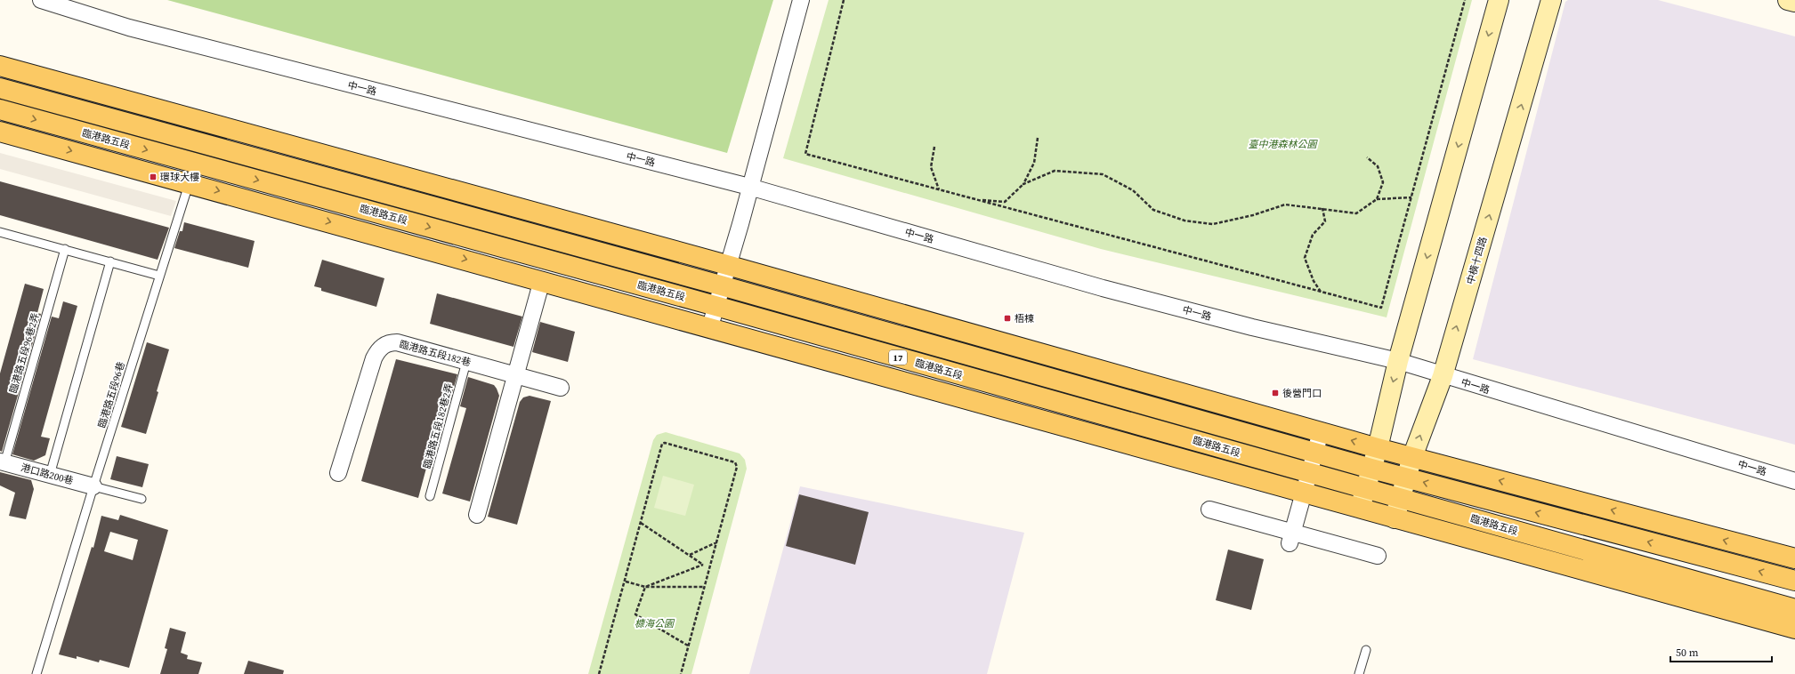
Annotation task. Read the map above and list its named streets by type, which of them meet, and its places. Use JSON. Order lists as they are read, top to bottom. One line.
{"streets":{"main road":["臨港路五段","17"],"street":["中一路","中橫十四路","臨港路五段182巷","港口路200巷"],"lane":["臨港路五段96巷2弄","臨港路五段96巷","臨港路五段182巷2弄"]},"crossings":[["中一路","中橫十四路"],["臨港路五段","中橫十四路"],["臨港路五段","臨港路五段96巷"],["臨港路五段96巷2弄","港口路200巷"],["臨港路五段182巷","臨港路五段182巷2弄"],["臨港路五段96巷","港口路200巷"]],"parks":["臺中港森林公園","槺海公園"],"places":{"transit":["環球大樓","梧棟","後營門口"]},"scale_bar":"50 m"}
